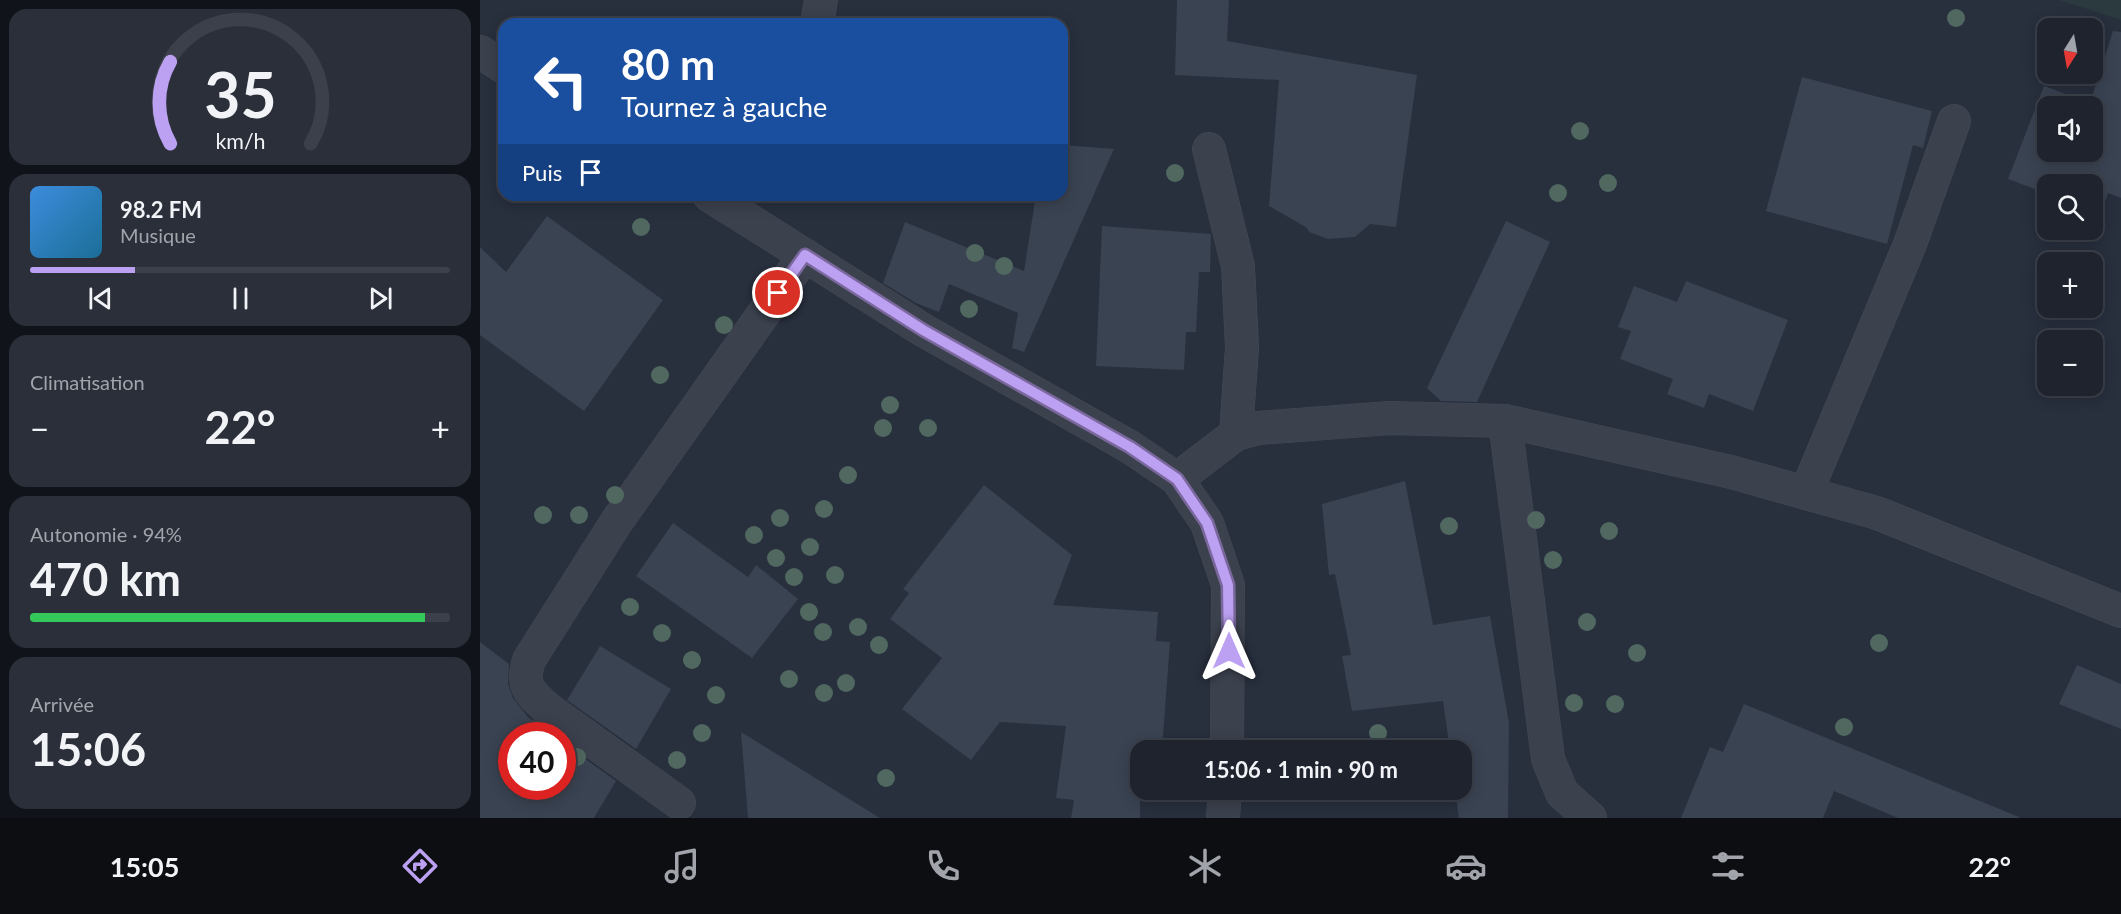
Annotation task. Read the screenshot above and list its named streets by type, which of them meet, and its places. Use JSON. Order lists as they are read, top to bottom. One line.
{"north":"bottom","page":{"map_buttons":["+","−"],"turn":["80 m","Tournez à gauche"],"then":"Puis","song":["98.2 FM","Musique"],"tile":["Climatisation",["Autonomie · 94%","470 km"],["Arrivée","15:06"]],"heat":["−","22°","+"],"limit":"40","trip":"15:06 · 1 min · 90 m","tabs":["15:05","22°"],"gauge":["35","km/h"]}}
